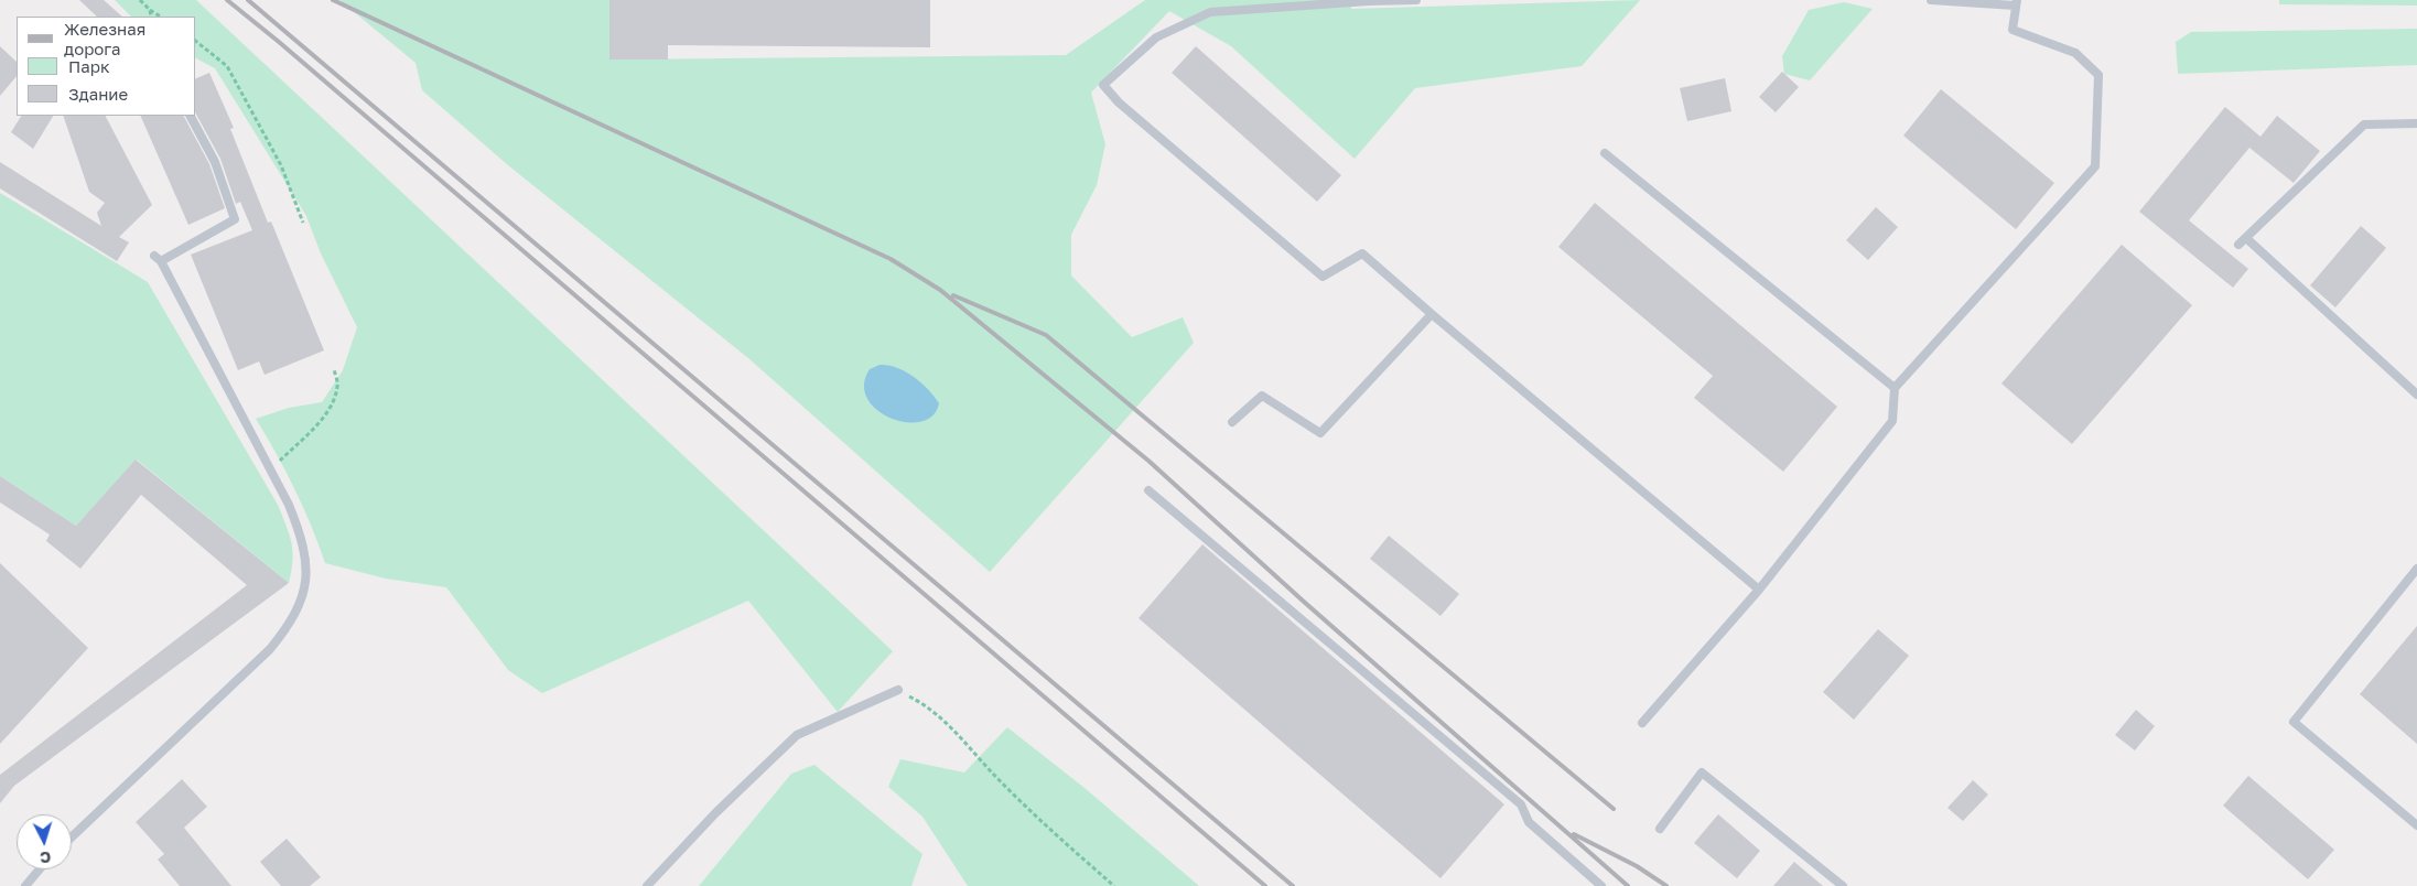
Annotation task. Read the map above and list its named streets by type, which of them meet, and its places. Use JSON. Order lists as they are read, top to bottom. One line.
{"legend":["Железная дорога","Парк","Здание"],"north":"bottom"}
